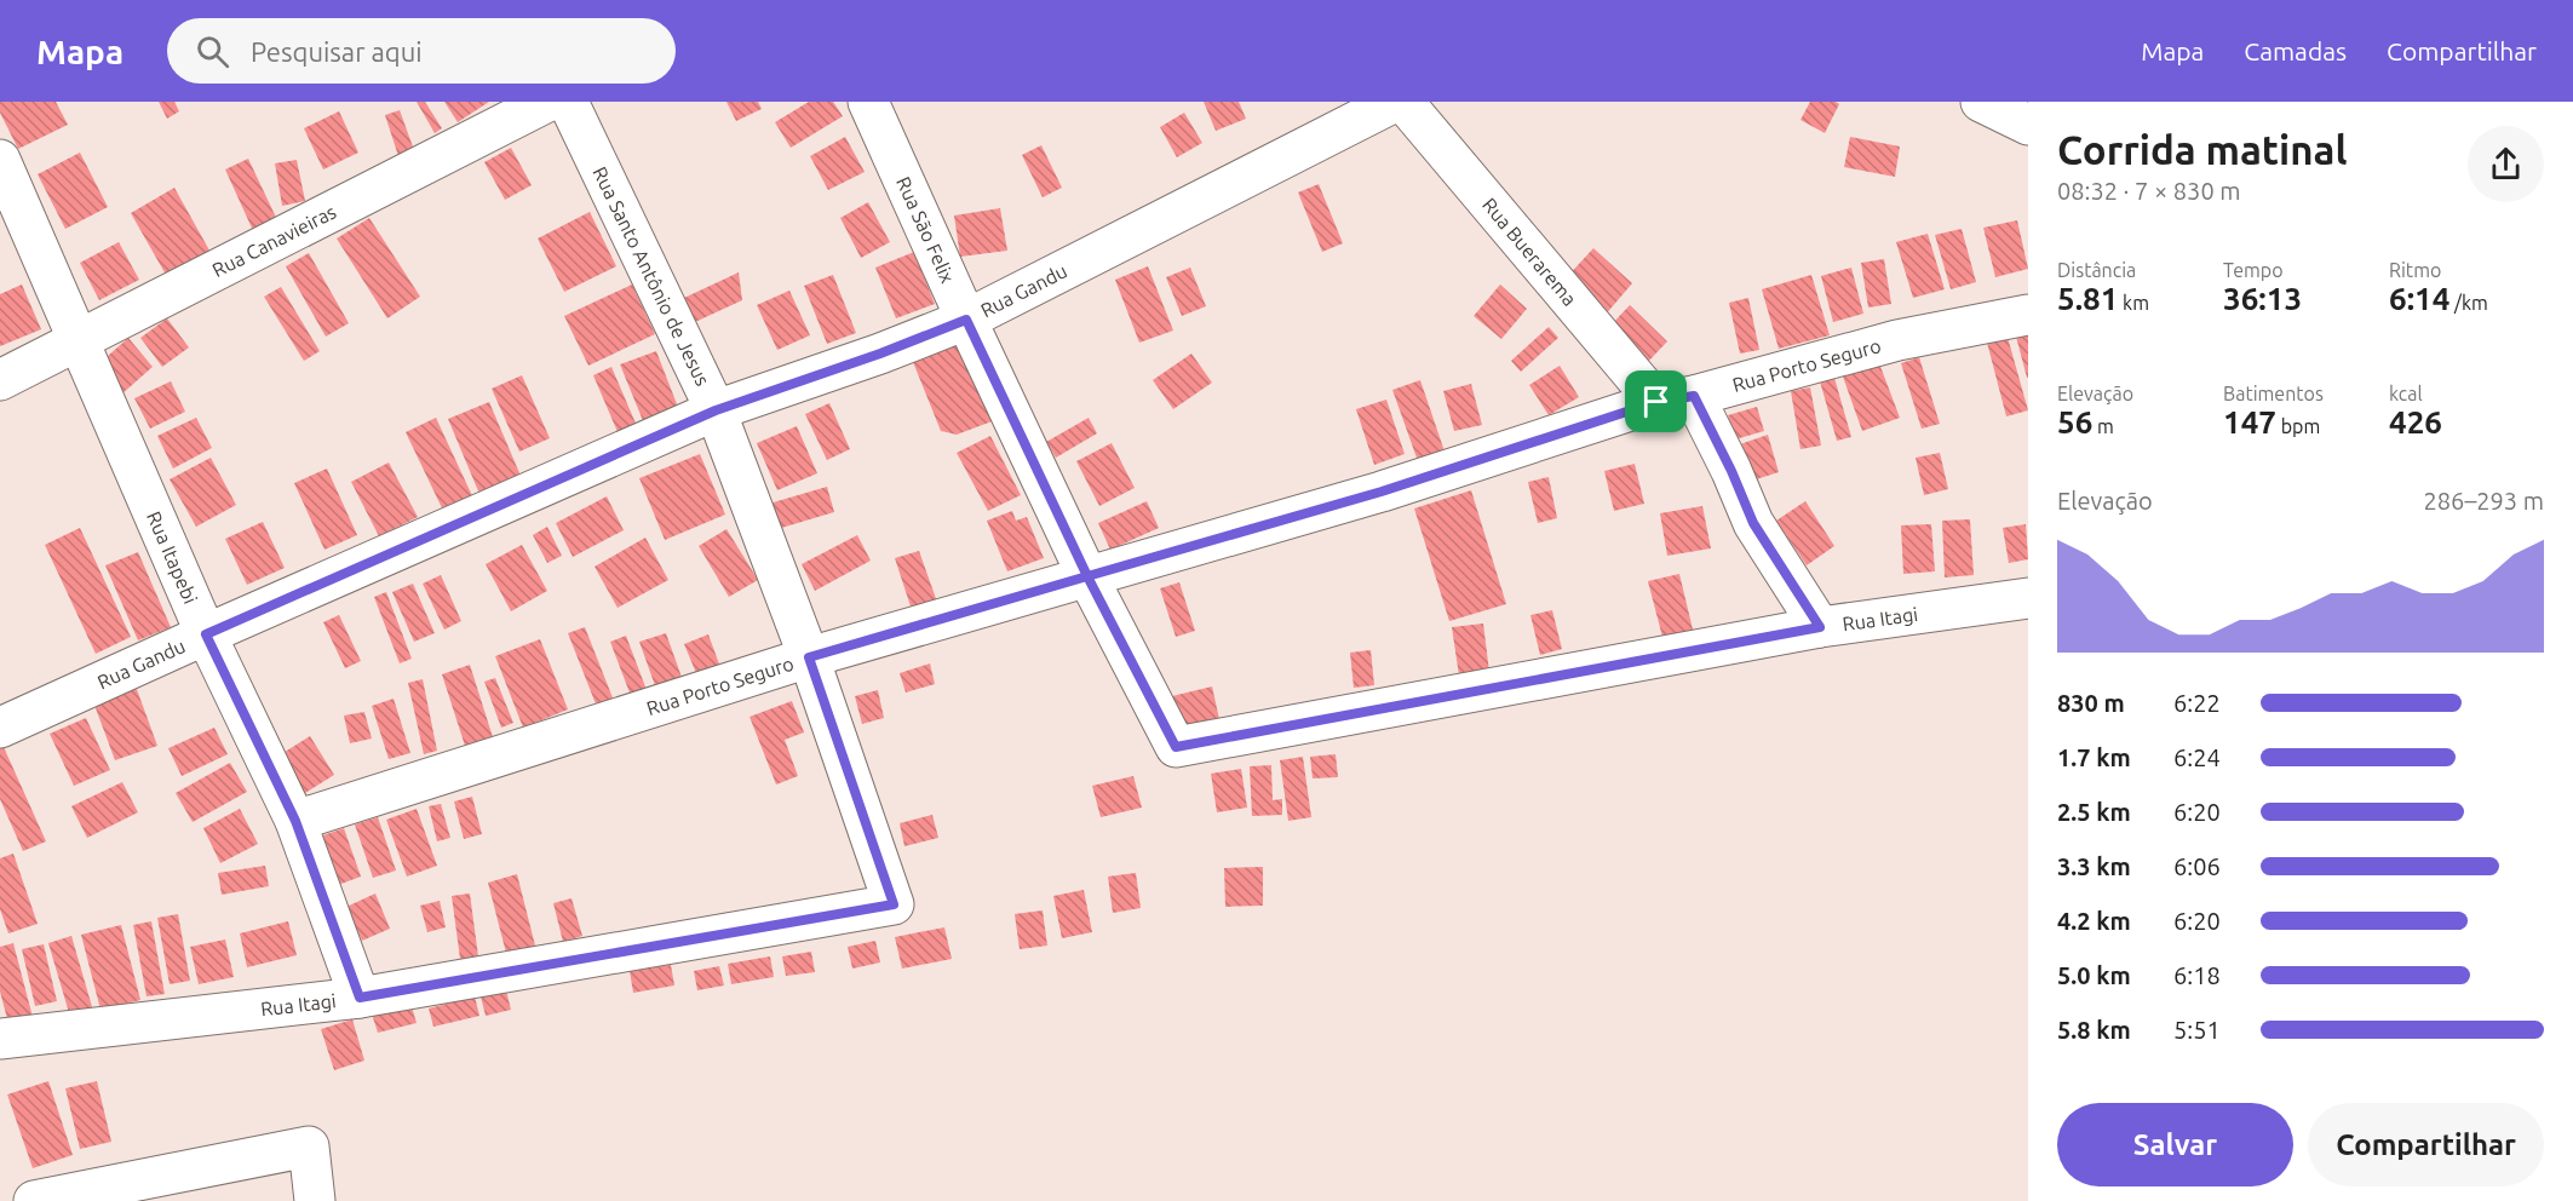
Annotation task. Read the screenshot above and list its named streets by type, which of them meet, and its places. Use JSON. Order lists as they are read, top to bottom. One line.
{"streets":{"street":["Rua São Felix","Rua Canavieiras","Rua Buerarema","Rua Santo Antônio de Jesus","Rua Gandu","Rua Porto Seguro","Rua Itapebi","Rua Itagi"]},"crossings":[["Rua São Felix","Rua Gandu"],["Rua São Felix","Rua Porto Seguro"],["Rua São Felix","Rua Itagi"],["Rua Canavieiras","Rua Itapebi"],["Rua Buerarema","Rua Porto Seguro"],["Rua Buerarema","Rua Itagi"],["Rua Santo Antônio de Jesus","Rua Gandu"],["Rua Santo Antônio de Jesus","Rua Porto Seguro"],["Rua Santo Antônio de Jesus","Rua Itagi"],["Rua Gandu","Rua Itapebi"],["Rua Porto Seguro","Rua Itapebi"],["Rua Itapebi","Rua Itagi"]],"page":{"header":"Mapa","search":"Pesquisar aqui","nav":["Mapa","Camadas","Compartilhar"],"heading":["Corrida matinal","08:32 · 7 × 830 m"],"stats":[["Distância","5.81 km"],["Tempo","36:13"],["Ritmo","6:14 /km"],["Elevação","56 m"],["Batimentos","147 bpm"],["kcal","426"]],"chart":["Elevação","286–293 m"],"list":[{"name":"830 m","note":"6:22"},{"name":"1.7 km","note":"6:24"},{"name":"2.5 km","note":"6:20"},{"name":"3.3 km","note":"6:06"},{"name":"4.2 km","note":"6:20"},{"name":"5.0 km","note":"6:18"},{"name":"5.8 km","note":"5:51"}],"buttons":["Salvar","Compartilhar"]}}
